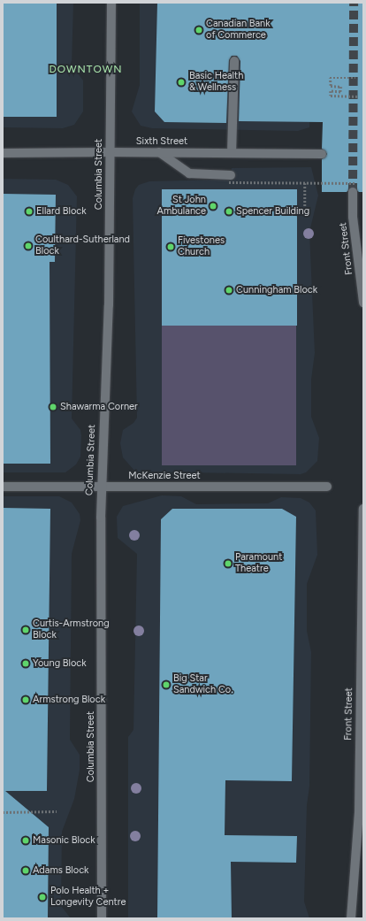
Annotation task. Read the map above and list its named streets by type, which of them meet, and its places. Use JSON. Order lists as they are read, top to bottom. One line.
{"streets":{"street":["Sixth Street","Columbia Street","Front Street","McKenzie Street"]},"crossings":[["Sixth Street","Columbia Street"],["Columbia Street","McKenzie Street"]],"districts":["DOWNTOWN"],"places":["Canadian Bank of Commerce","Basic Health & Wellness","St John Ambulance","Ellard Block","Spencer Building","Coulthard-Sutherland Block","Fivestones Church","Cunningham Block","Shawarma Corner","Paramount Theatre","Curtis-Armstrong Block","Young Block","Big Star Sandwich Co.","Armstrong Block","Masonic Block","Adams Block","Polo Health + Longevity Centre"]}
